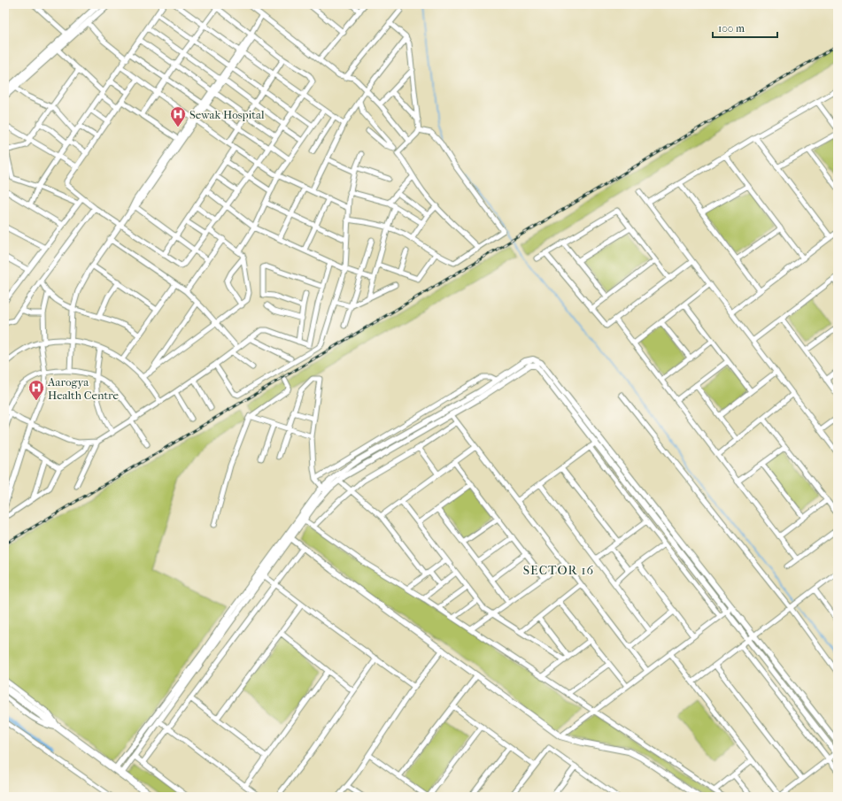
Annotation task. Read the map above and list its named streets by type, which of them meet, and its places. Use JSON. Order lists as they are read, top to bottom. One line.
{"districts":["SECTOR 16"],"places":{"hospital":["Sewak Hospital","Aarogya Health Centre"]},"scale_bar":"100 m"}
